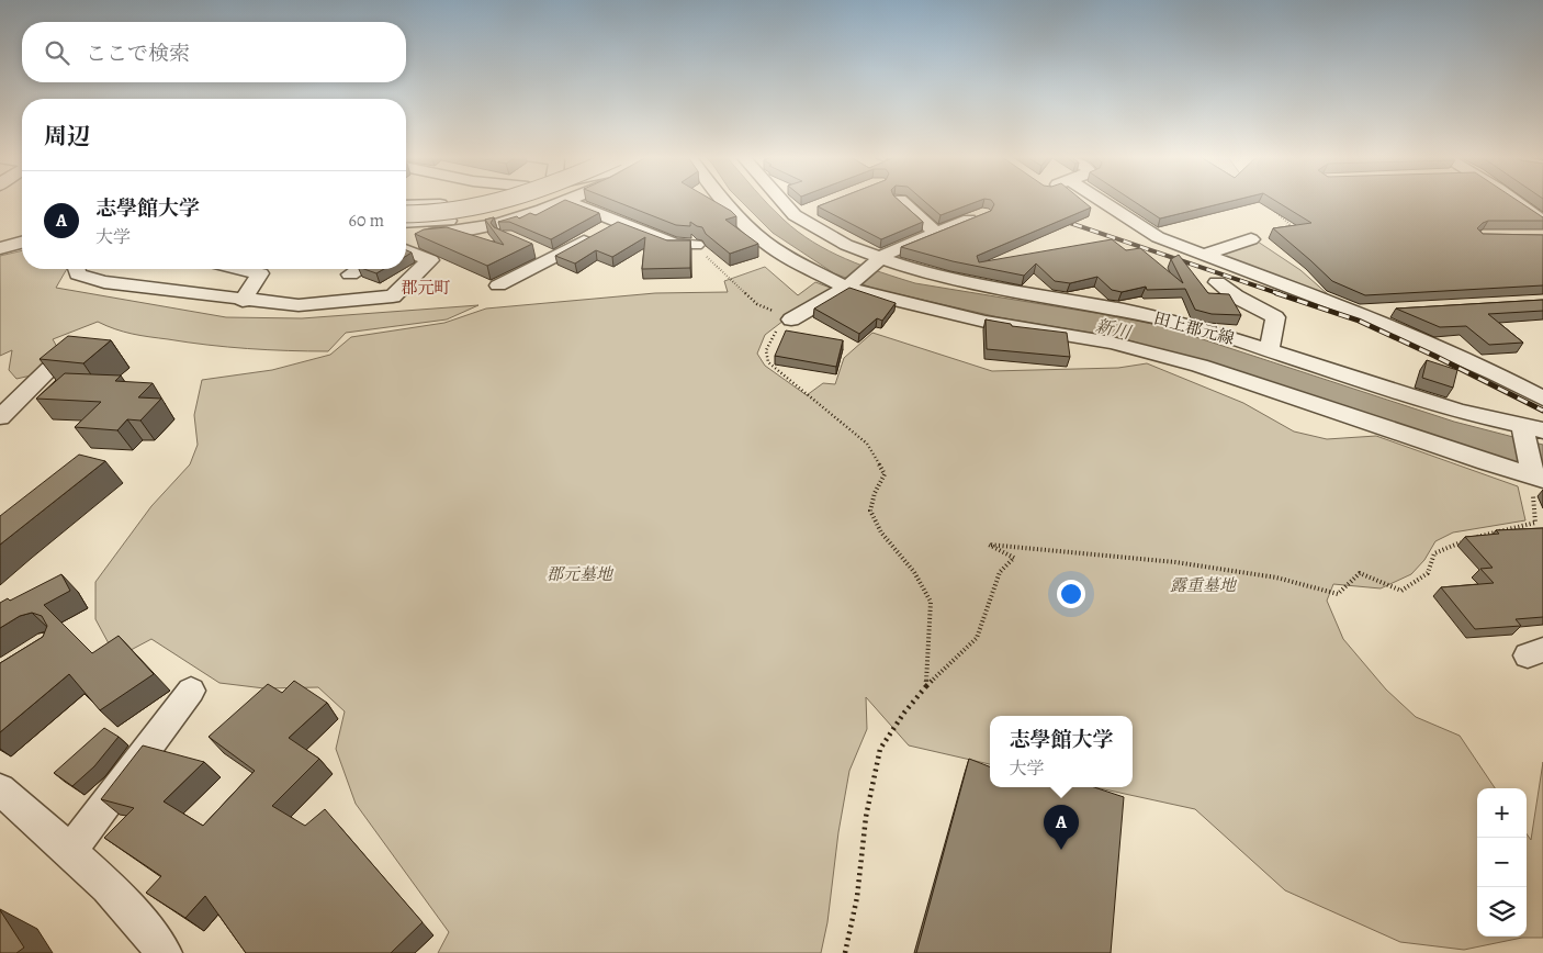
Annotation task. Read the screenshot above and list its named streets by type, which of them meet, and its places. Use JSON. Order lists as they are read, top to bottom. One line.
{"streets":{"street":["田上郡元線"]},"districts":["郡元町"],"water":["新川"],"parks":["郡元墓地","露重墓地"],"page":{"search":"ここで検索","heading":"周辺","list":[{"mark":"A","name":"志學館大学","note":"大学","value":"60 m"}],"popup":["志學館大学","大学"],"map_buttons":["+","−"],"pins":"A"}}
